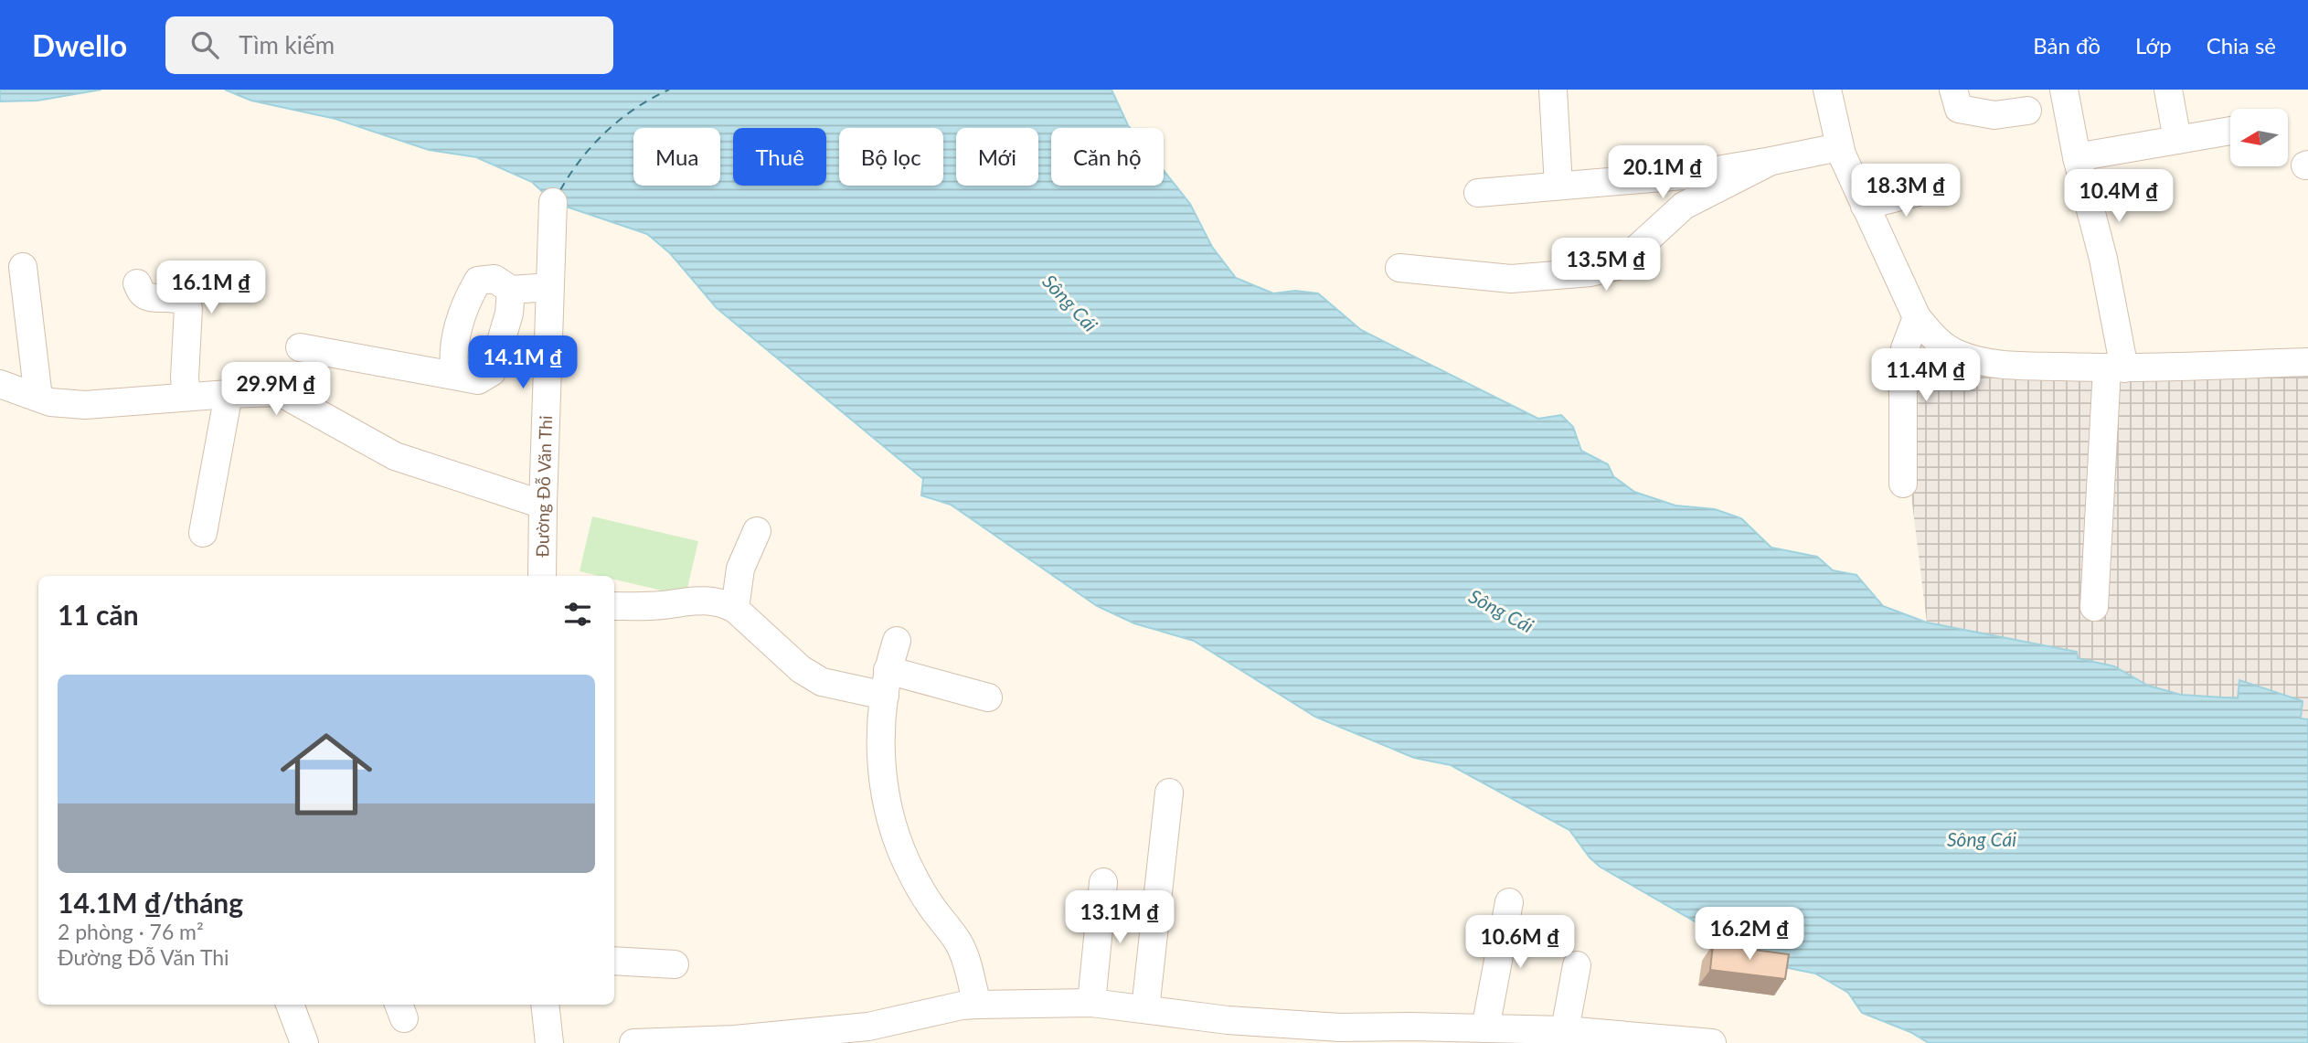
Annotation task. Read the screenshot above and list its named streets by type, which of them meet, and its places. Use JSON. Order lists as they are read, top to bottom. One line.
{"streets":{"street":["Đường Đỗ Văn Thi"]},"water":["Sông Cái"],"north":"left","page":{"header":"Dwello","search":"Tìm kiếm","nav":["Bản đồ","Lớp","Chia sẻ"],"chip":["Mua","Thuê","Bộ lọc","Mới","Căn hộ"],"price":["20.1M ₫","18.3M ₫","10.4M ₫","13.5M ₫","16.1M ₫","14.1M ₫","11.4M ₫","29.9M ₫","13.1M ₫","16.2M ₫","10.6M ₫"],"heading":"11 căn","list":[{"name":"14.1M ₫/tháng","note":"2 phòng · 76 m² · Đường Đỗ Văn Thi"}]}}
